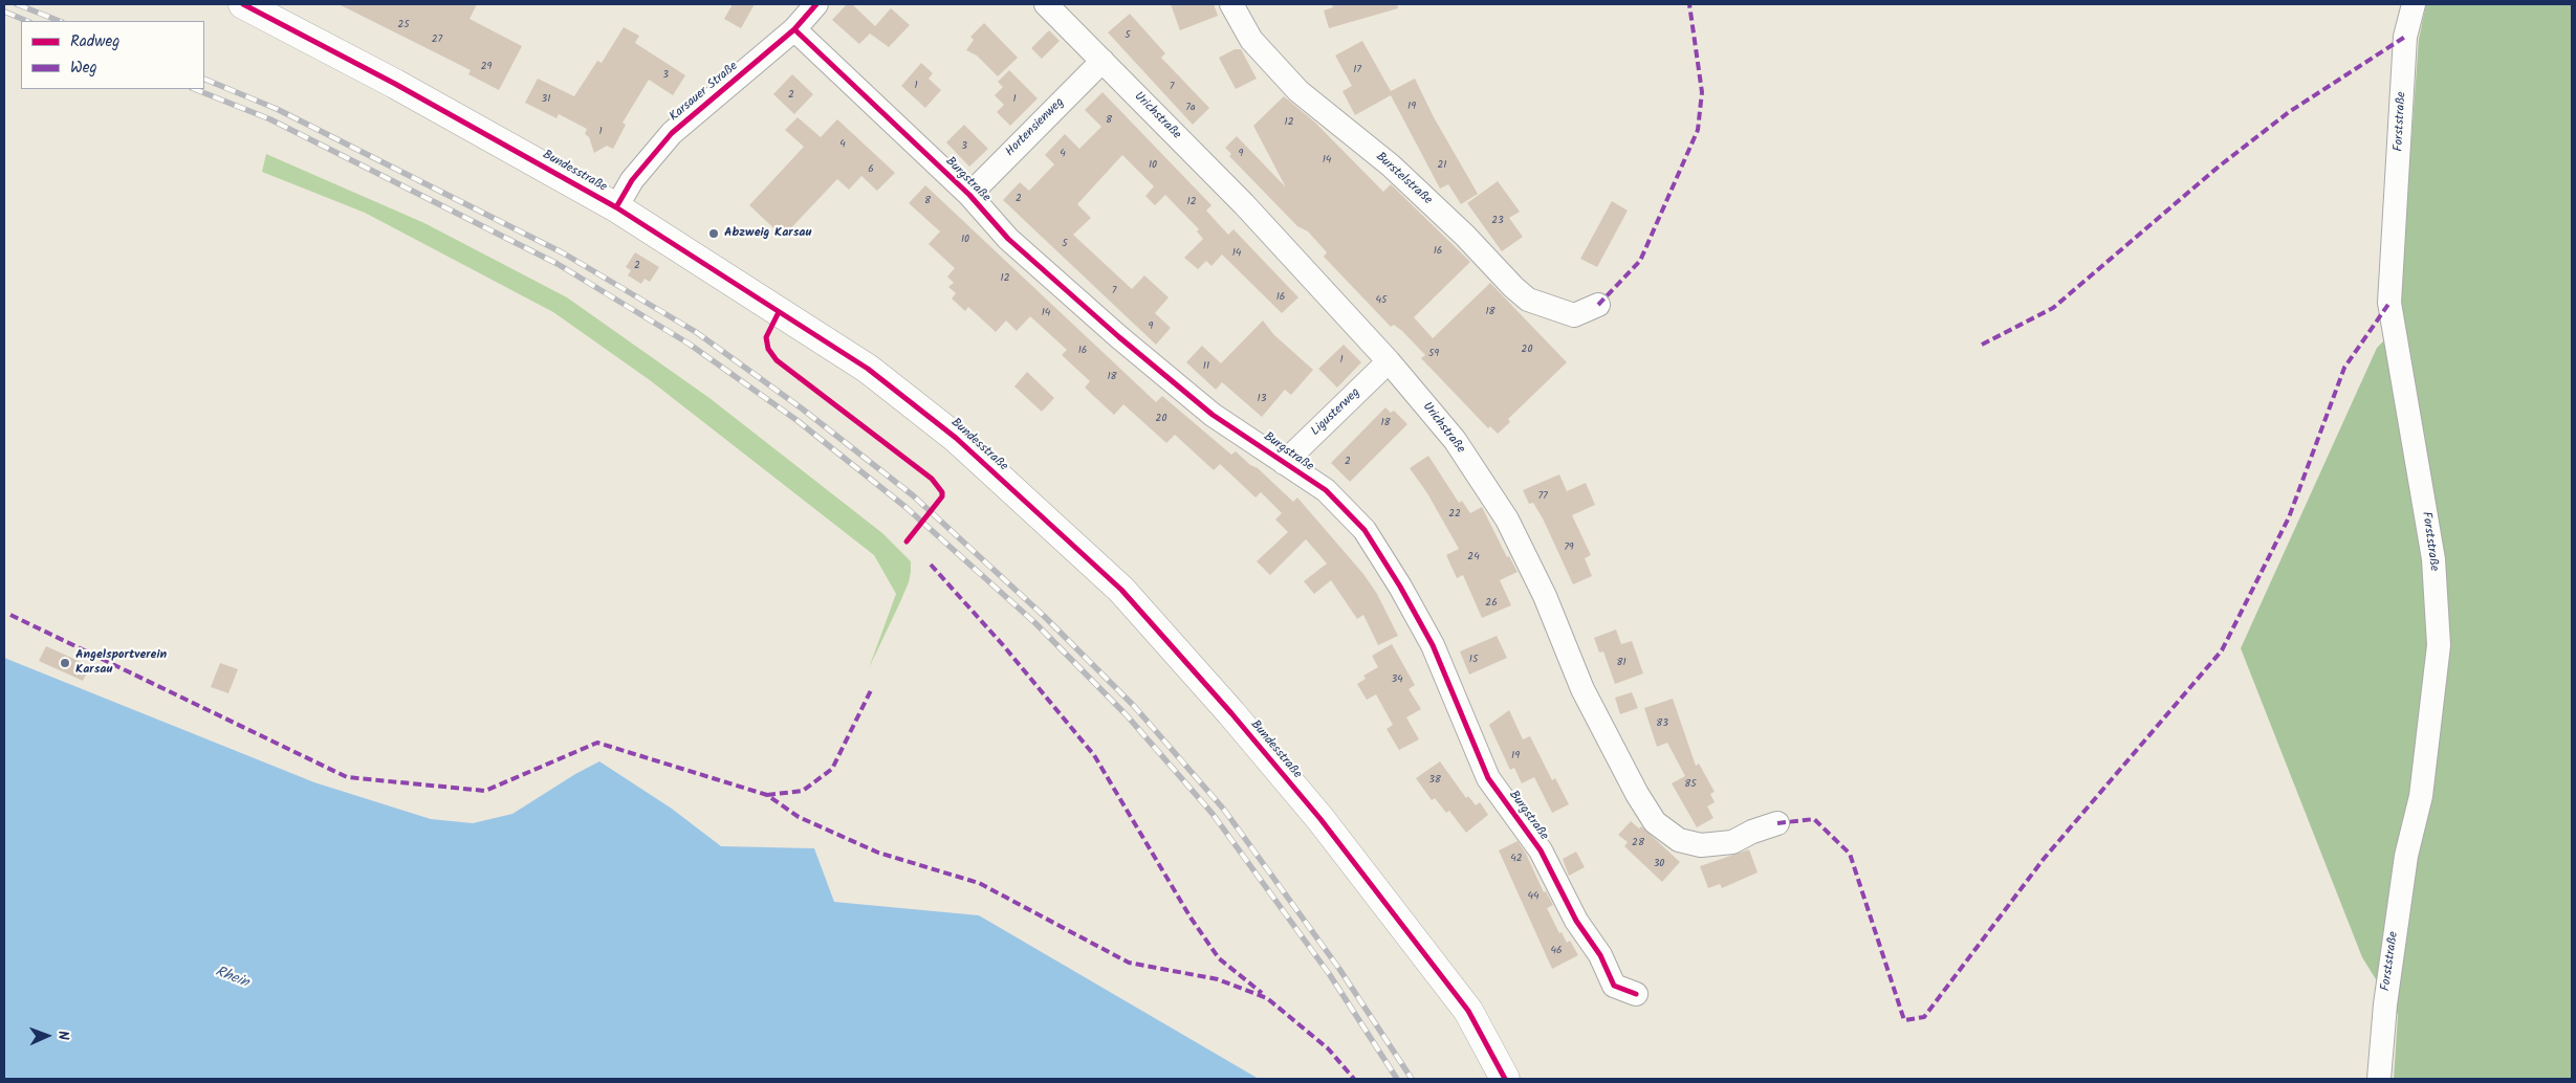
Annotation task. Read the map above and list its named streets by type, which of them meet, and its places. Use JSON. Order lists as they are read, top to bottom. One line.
{"streets":{"main road":["Bundesstraße"],"street":["Karsauer Straße","Urichstraße","Forststraße","Hortensienweg","Burstelstraße","Burgstraße","Ligusterweg"]},"crossings":[["Karsauer Straße","Bundesstraße"],["Karsauer Straße","Burgstraße"],["Urichstraße","Hortensienweg"],["Urichstraße","Ligusterweg"],["Hortensienweg","Burgstraße"],["Burgstraße","Ligusterweg"]],"water":["Rhein"],"places":["Abzweig Karsau","Angelsportverein Karsau"],"house_numbers":["25","5","27","29","17","3","1","7","2","31","1","19","7a","8","12","1","4","3","4","9","14","10","21","6","2","8","12","23","10","5","16","14","2","12","7","16","45","18","14","9","20","16","59","1","11","18","13","20","18","2","77","22","79","24","26","15","81","34","83","19","38","85","28","42","30","44","46"],"legend":["Radweg","Weg"],"north":"right"}
